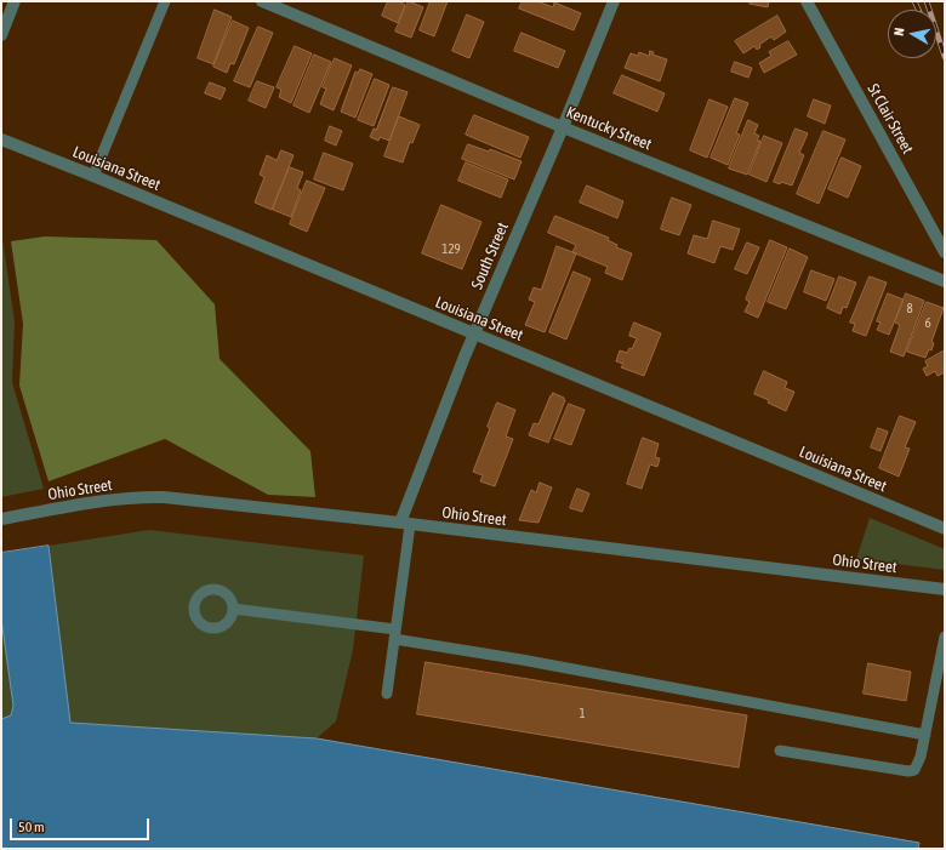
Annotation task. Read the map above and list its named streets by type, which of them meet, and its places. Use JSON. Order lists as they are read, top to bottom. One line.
{"streets":{"street":["St Clair Street","Kentucky Street","Louisiana Street","South Street","Ohio Street"]},"crossings":[["Kentucky Street","South Street"],["Louisiana Street","South Street"],["South Street","Ohio Street"]],"house_numbers":["129","8","6","1"],"scale_bar":"50 m","north":"left"}
